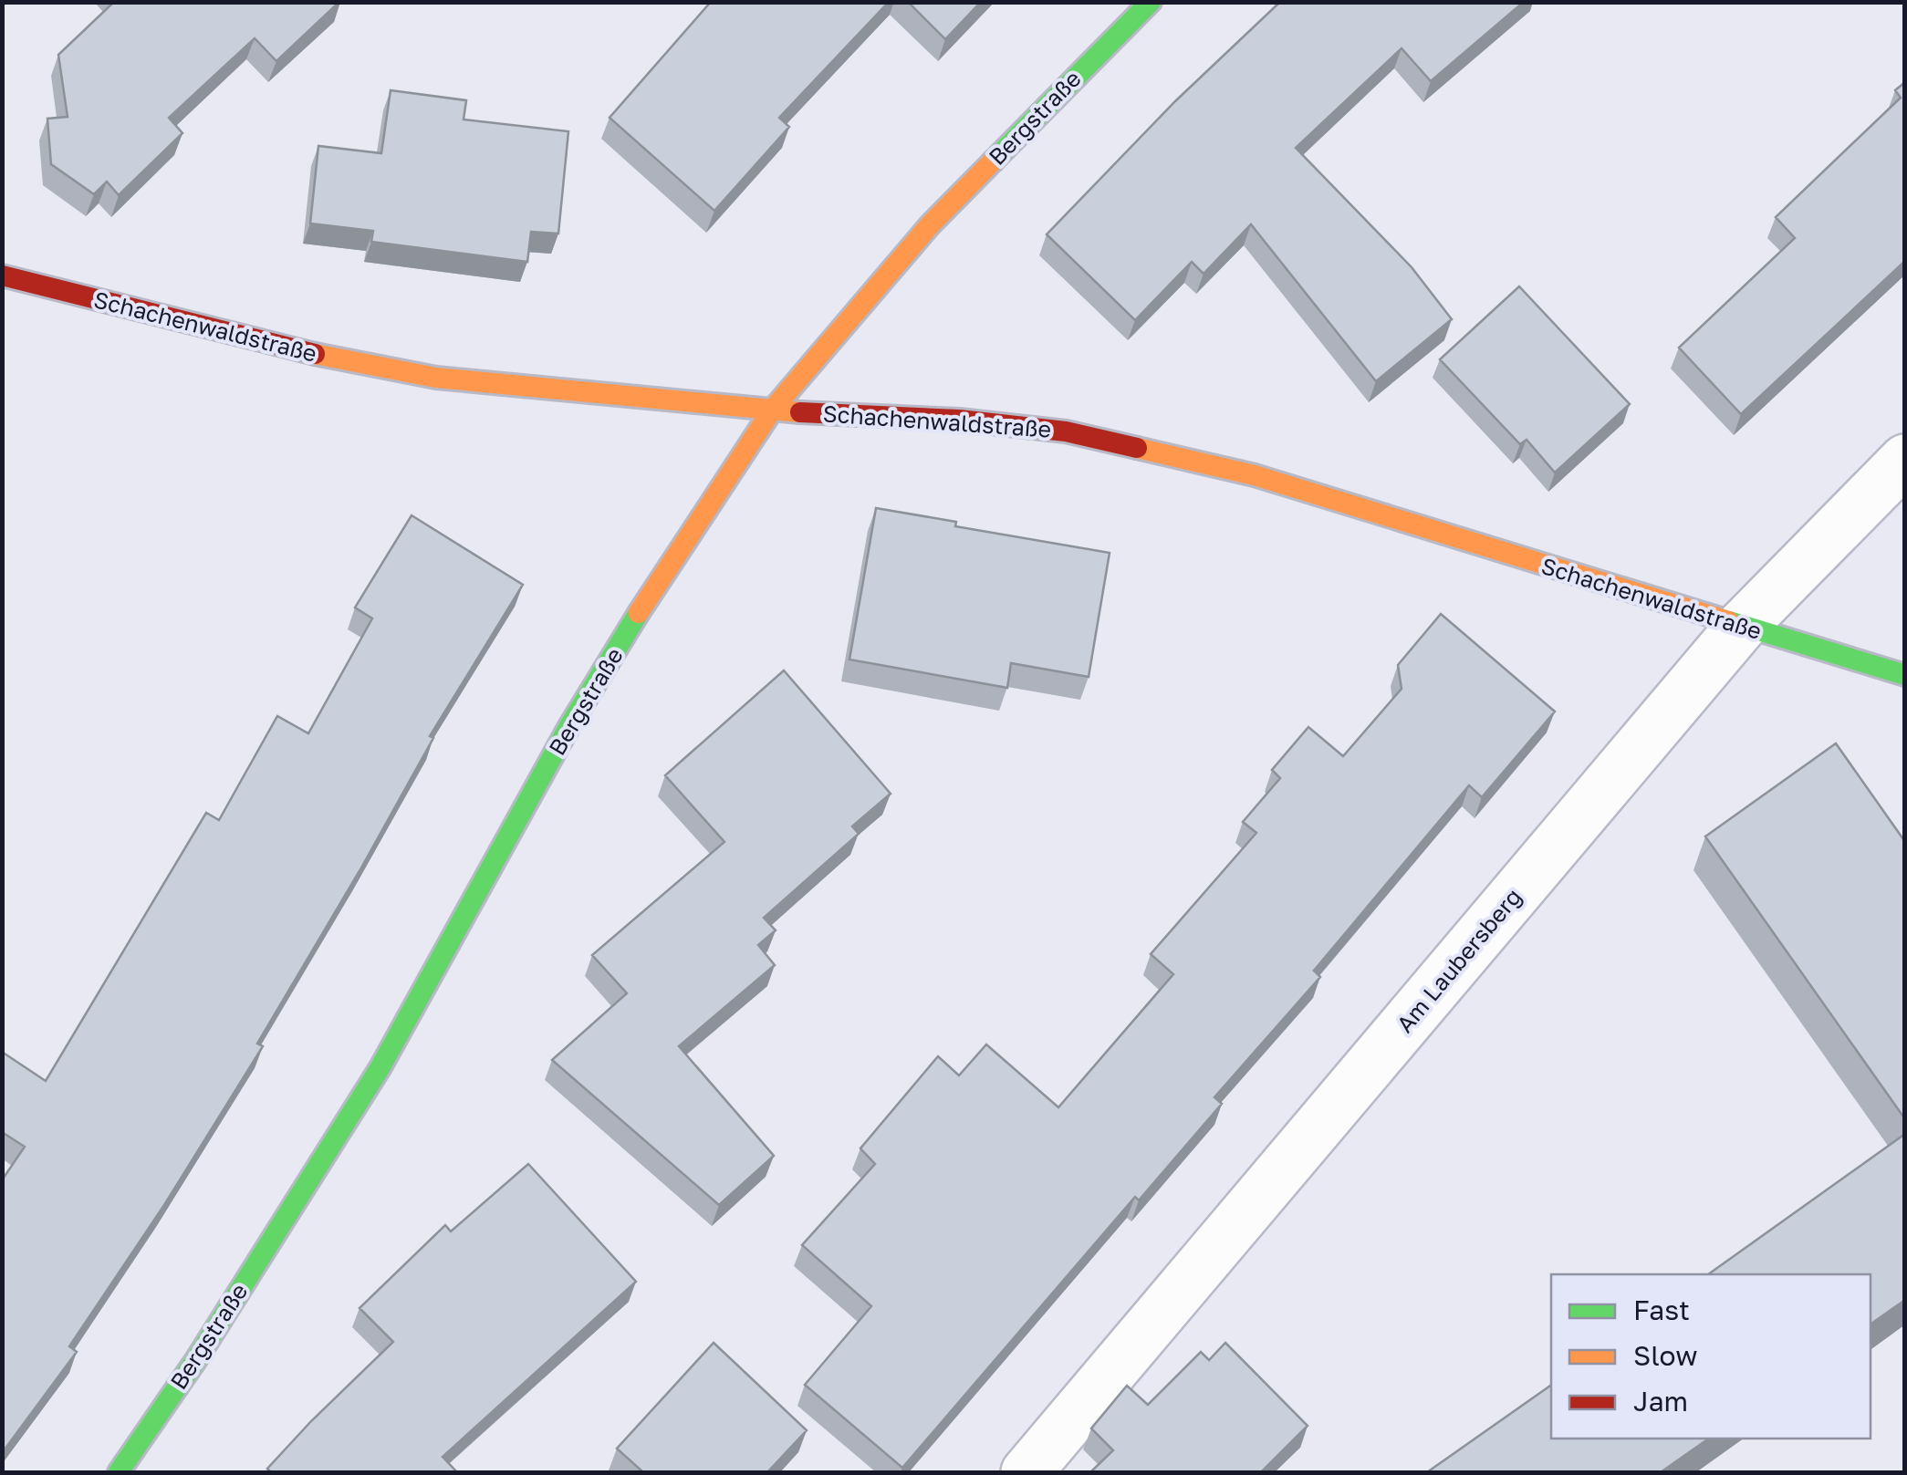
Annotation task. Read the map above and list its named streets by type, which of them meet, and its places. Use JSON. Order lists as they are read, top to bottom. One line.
{"streets":{"street":["Bergstraße","Schachenwaldstraße","Am Laubersberg"]},"crossings":[["Bergstraße","Schachenwaldstraße"],["Schachenwaldstraße","Am Laubersberg"]],"legend":["Fast","Slow","Jam"]}
